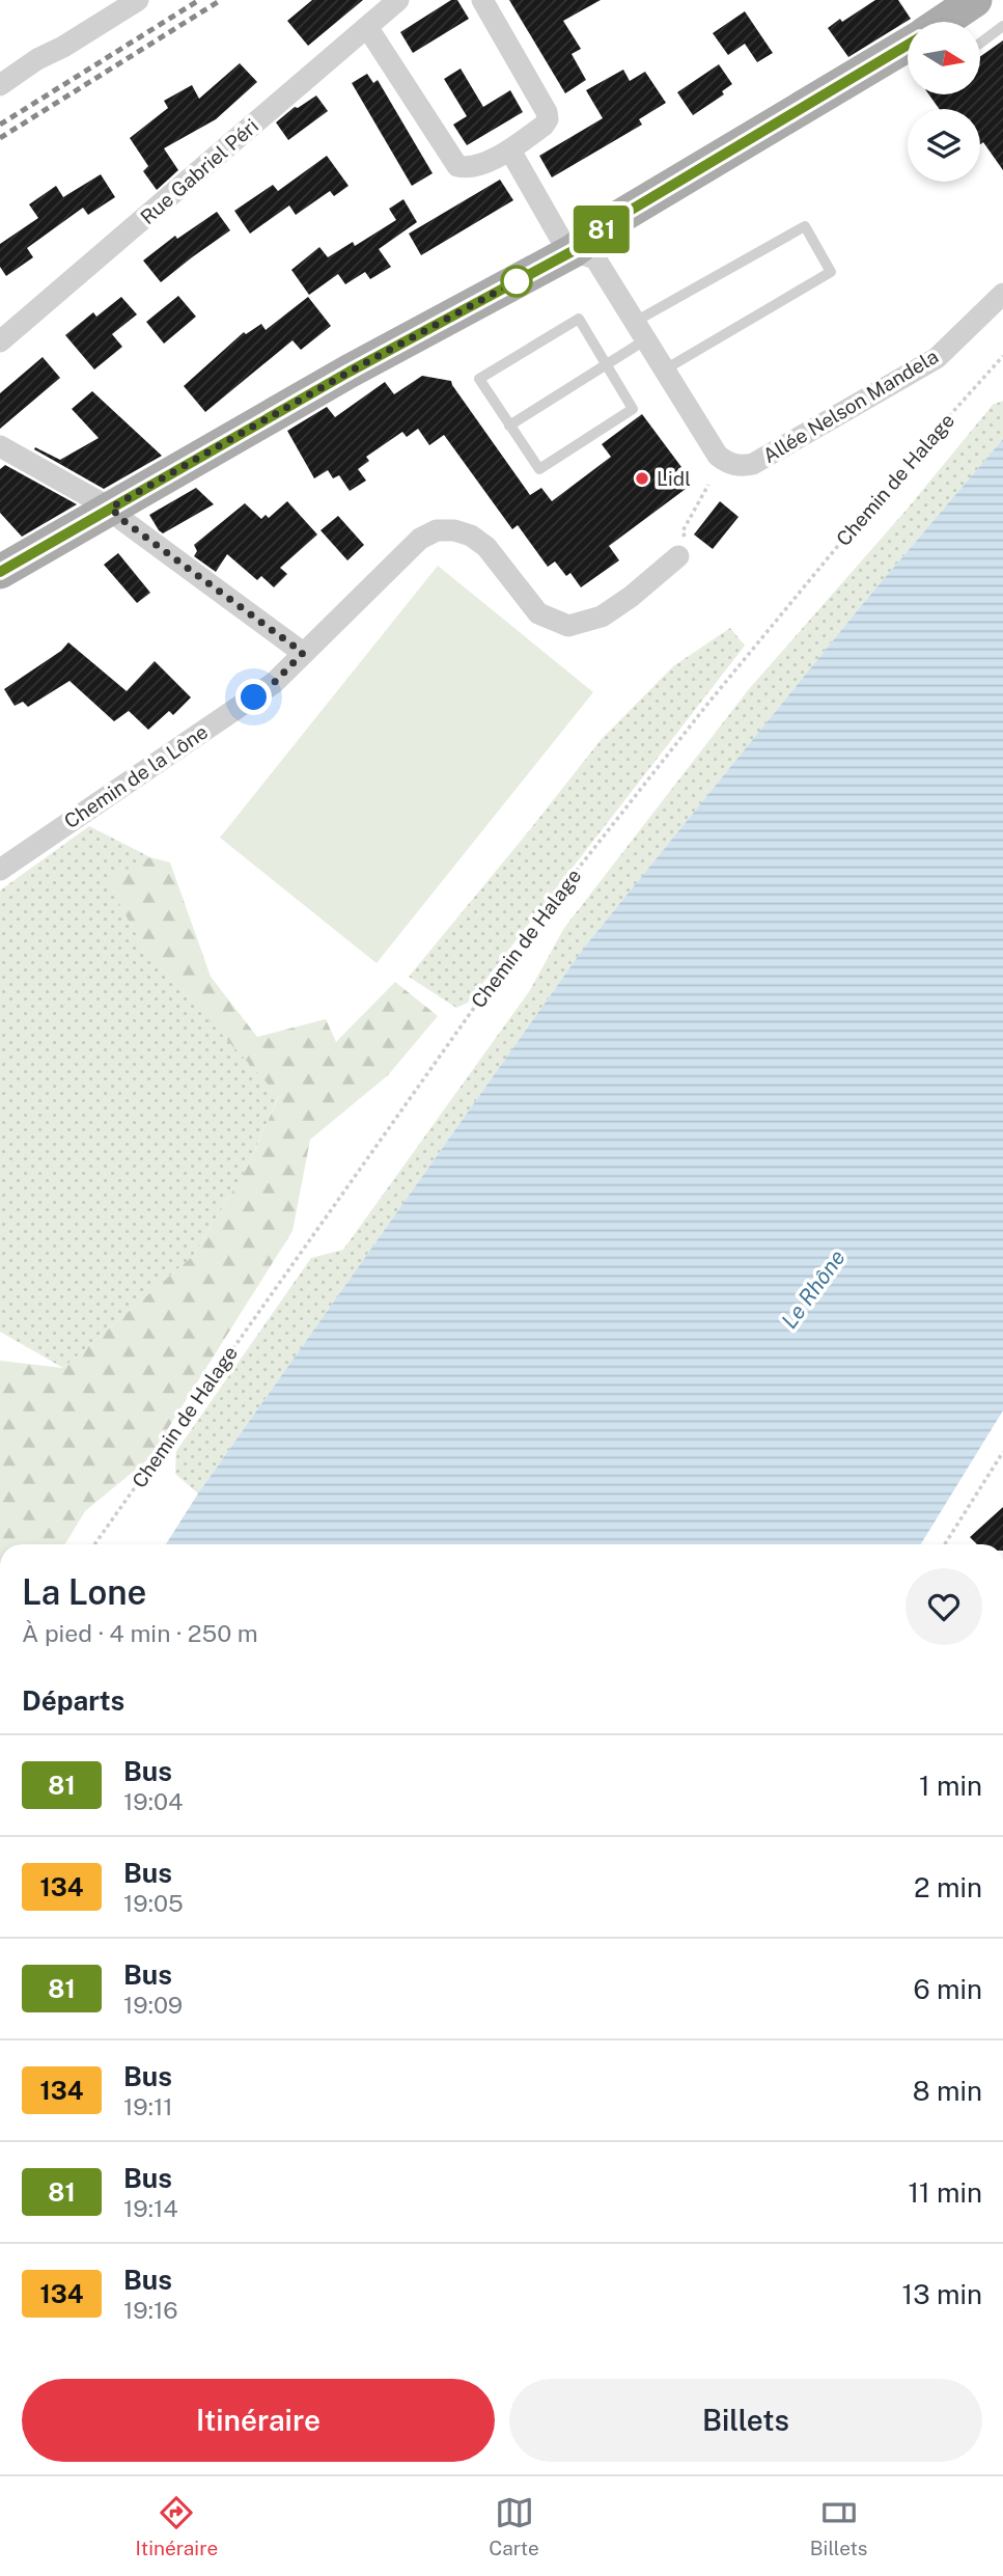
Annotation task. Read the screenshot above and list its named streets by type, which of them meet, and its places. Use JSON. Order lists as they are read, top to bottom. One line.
{"streets":{"street":["Rue Gabriel Péri","Allée Nelson Mandela","Chemin de la Lône"],"path":["Chemin de Halage"]},"water":["Le Rhône"],"places":["Lidl"],"lines":["bus line 81"],"north":"right","page":{"on_map":"81","heading":[["La Lone","À pied · 4 min · 250 m"],"Départs"],"list":[{"mark":"81","name":"Bus","note":"19:04","value":"1 min"},{"mark":"134","name":"Bus","note":"19:05","value":"2 min"},{"mark":"81","name":"Bus","note":"19:09","value":"6 min"},{"mark":"134","name":"Bus","note":"19:11","value":"8 min"},{"mark":"81","name":"Bus","note":"19:14","value":"11 min"},{"mark":"134","name":"Bus","note":"19:16","value":"13 min"}],"buttons":["Itinéraire","Billets"],"tabs":["Itinéraire","Carte","Billets"]}}
